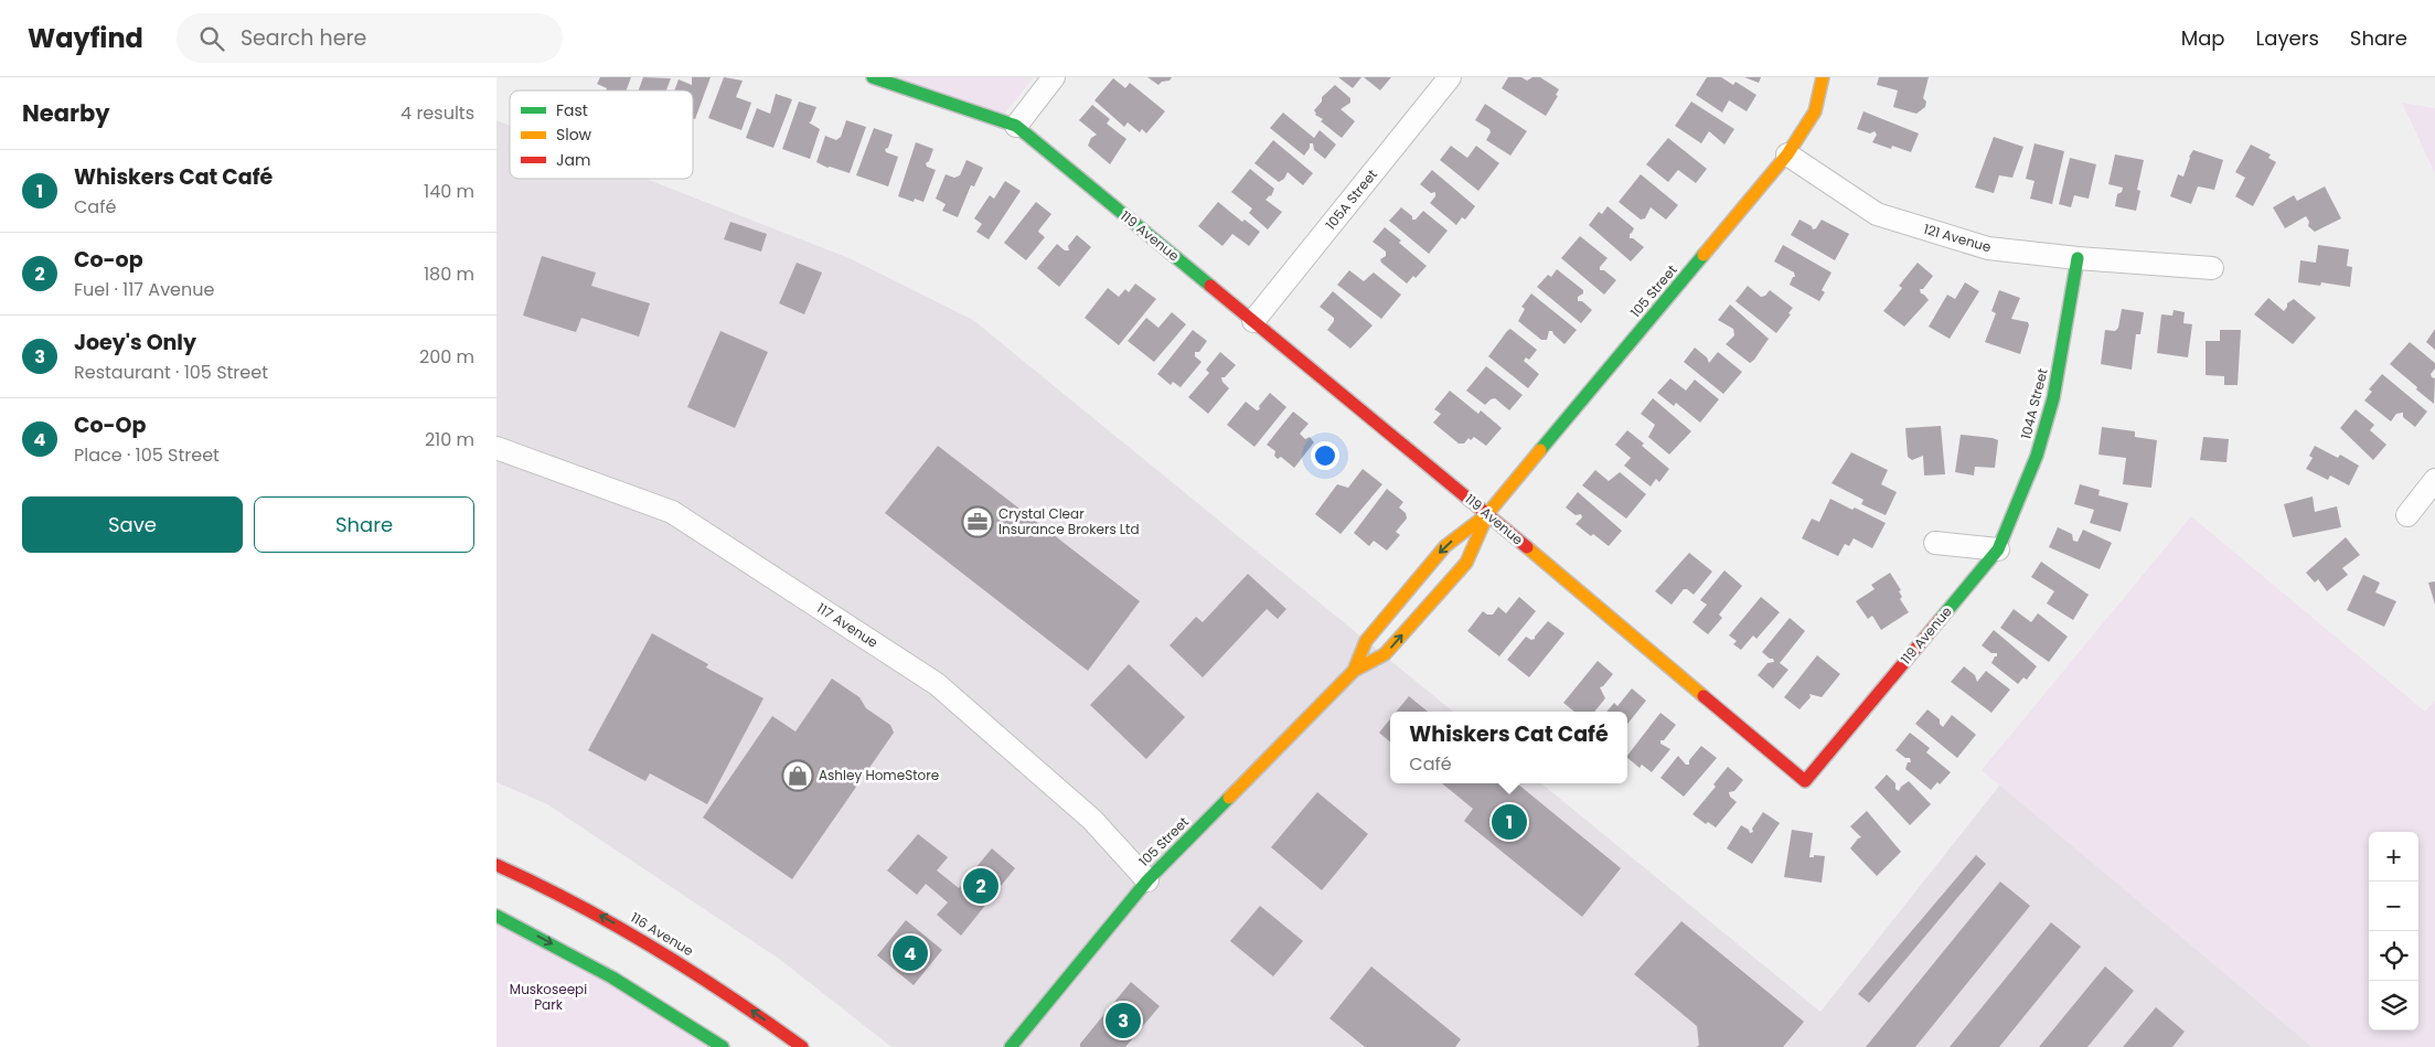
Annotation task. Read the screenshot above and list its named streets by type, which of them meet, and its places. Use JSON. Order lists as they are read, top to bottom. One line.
{"streets":{"street":["105A Street","119 Avenue","121 Avenue","105 Street","104A Street","117 Avenue","116 Avenue"]},"crossings":[["105A Street","119 Avenue"],["119 Avenue","105 Street"],["119 Avenue","104A Street"],["121 Avenue","105 Street"],["121 Avenue","104A Street"],["105 Street","117 Avenue"]],"parks":["Muskoseepi Park"],"places":{"office":["Crystal Clear Insurance Brokers Ltd"],"shop":["Ashley HomeStore"]},"legend":["Fast","Slow","Jam"],"page":{"header":"Wayfind","search":"Search here","nav":["Map","Layers","Share"],"heading":["Nearby","4 results"],"list":[{"mark":"1","name":"Whiskers Cat Café","note":"Café","value":"140 m"},{"mark":"2","name":"Co-op","note":"Fuel · 117 Avenue","value":"180 m"},{"mark":"3","name":"Joey's Only","note":"Restaurant · 105 Street","value":"200 m"},{"mark":"4","name":"Co-Op","note":"Place · 105 Street","value":"210 m"}],"buttons":["Save","Share"],"popup":["Whiskers Cat Café","Café"],"pins":["1","2","4","3"],"map_buttons":["+","−"]}}
